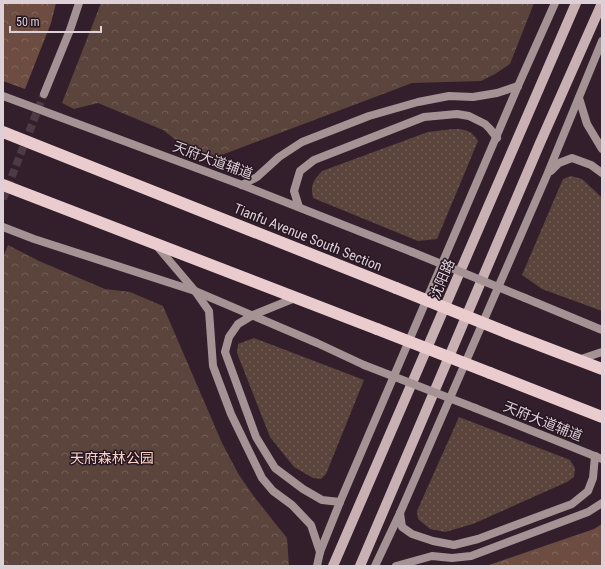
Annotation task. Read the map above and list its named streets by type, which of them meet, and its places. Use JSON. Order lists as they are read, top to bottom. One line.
{"streets":{"highway":["Tianfu Avenue South Section"],"main road":["沈阳路"],"street":["天府大道辅道"]},"parks":["天府森林公园"],"scale_bar":"50 m"}
